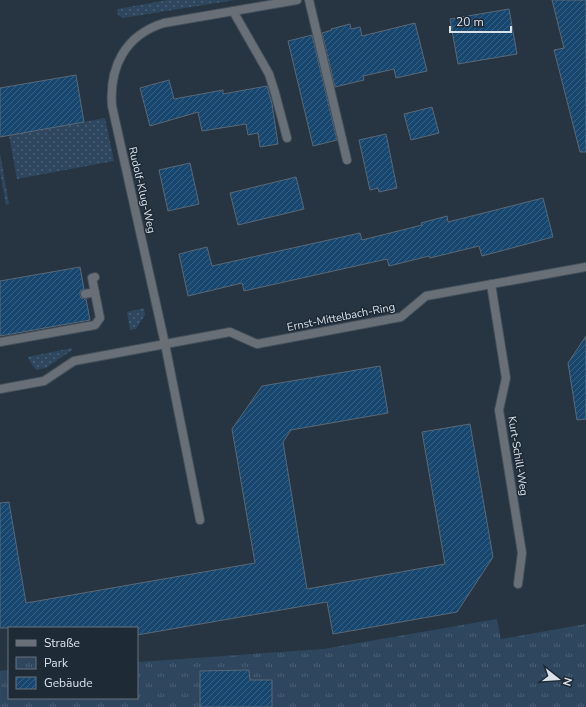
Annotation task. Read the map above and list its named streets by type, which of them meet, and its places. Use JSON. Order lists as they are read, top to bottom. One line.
{"streets":{"street":["Rudolf-Klug-Weg","Ernst-Mittelbach-Ring","Kurt-Schill-Weg"]},"crossings":[["Rudolf-Klug-Weg","Ernst-Mittelbach-Ring"],["Ernst-Mittelbach-Ring","Kurt-Schill-Weg"]],"legend":["Straße","Park","Gebäude"],"scale_bar":"20 m","north":"right"}
